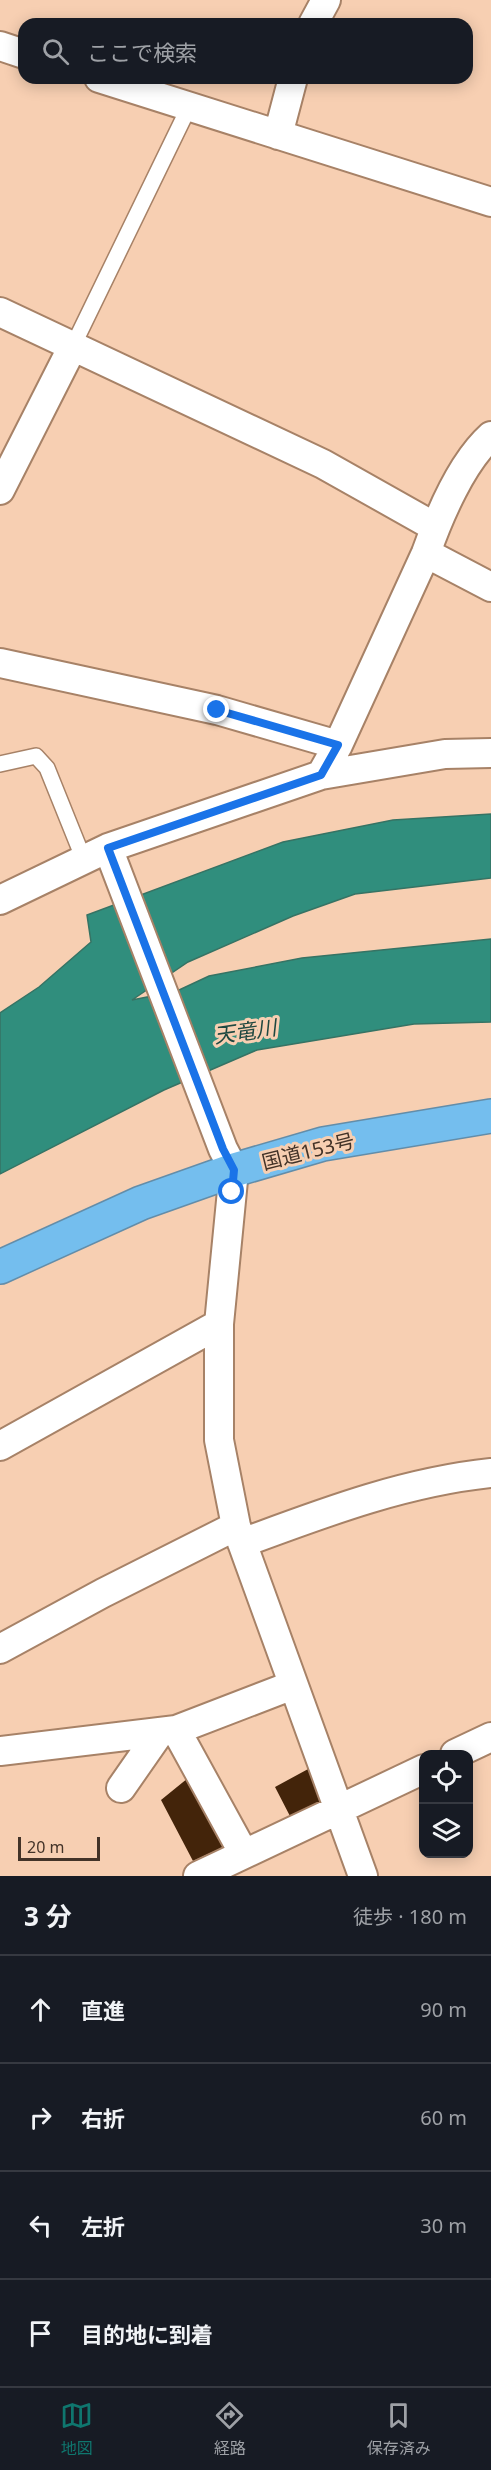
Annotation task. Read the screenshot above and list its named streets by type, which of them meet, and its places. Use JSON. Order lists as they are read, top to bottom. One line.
{"streets":{"highway":["国道153号"]},"water":["天竜川"],"scale_bar":"20 m","page":{"search":"ここで検索","scale":"20 m","heading":["3 分","徒歩 · 180 m"],"list":[["直進","90 m"],["右折","60 m"],["左折","30 m"],"目的地に到着"],"nav":["地図","経路","保存済み"]}}
